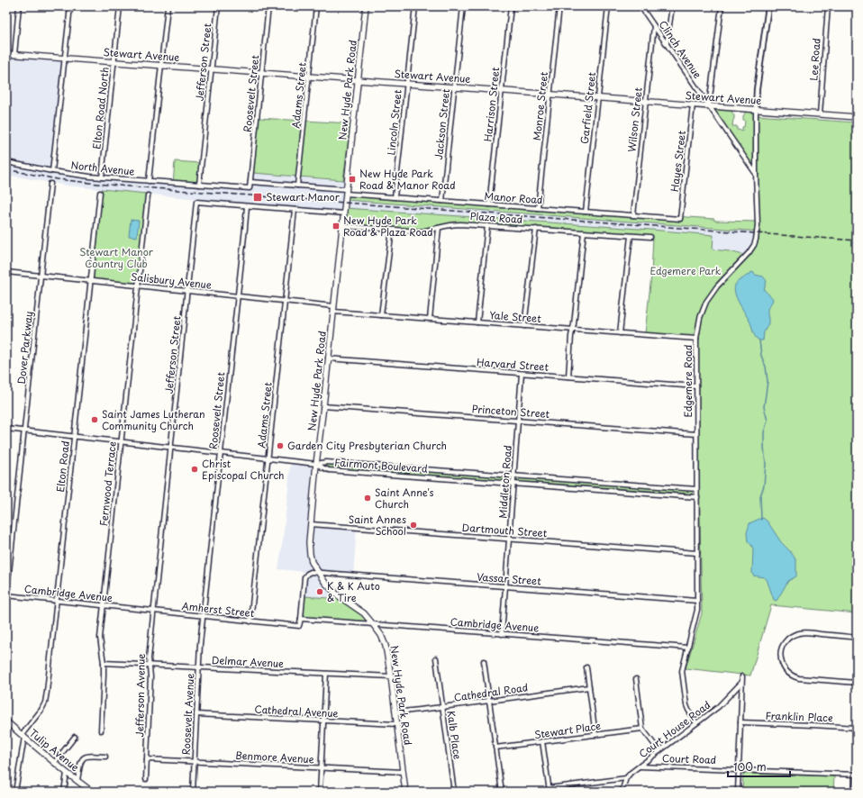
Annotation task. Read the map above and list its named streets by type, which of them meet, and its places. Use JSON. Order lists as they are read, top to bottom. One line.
{"streets":{"main road":["Stewart Avenue","New Hyde Park Road","Tulip Avenue"],"street":["Clinch Avenue","Lee Road","Jefferson Street","Roosevelt Street","Adams Street","Harrison Street","Monroe Street","Elton Road North","Garfield Street","Wilson Street","Lincoln Street","Jackson Street","Hayes Street","North Avenue","Manor Road","Plaza Road","Salisbury Avenue","Yale Street","Dover Parkway","Harvard Street","Edgemere Road","Princeton Street","Fairmont Boulevard","Elton Road","Middleton Road","Fernwood Terrace","Dartmouth Street","Vassar Street","Cambridge Avenue","Amherst Street","Delmar Avenue","Cathedral Road","Jefferson Avenue","Cathedral Avenue","Roosevelt Avenue","Franklin Place","Court House Road","Stewart Place","Kalb Place","Benmore Avenue","Court Road"]},"crossings":[["Clinch Avenue","Stewart Avenue"],["Clinch Avenue","Wilson Street"],["Clinch Avenue","Edgemere Road"],["Stewart Avenue","Lee Road"],["Stewart Avenue","Jefferson Street"],["Stewart Avenue","New Hyde Park Road"],["Stewart Avenue","Roosevelt Street"],["Stewart Avenue","Adams Street"],["Stewart Avenue","Harrison Street"],["Stewart Avenue","Monroe Street"],["Stewart Avenue","Elton Road North"],["Stewart Avenue","Garfield Street"],["Stewart Avenue","Wilson Street"],["Stewart Avenue","Lincoln Street"],["Stewart Avenue","Jackson Street"],["Stewart Avenue","Hayes Street"],["Stewart Avenue","Edgemere Road"],["Jefferson Street","Roosevelt Street"],["Jefferson Street","North Avenue"],["Jefferson Street","Manor Road"],["Jefferson Street","Salisbury Avenue"],["Jefferson Street","Amherst Street"],["Jefferson Street","Jefferson Avenue"],["New Hyde Park Road","Manor Road"],["New Hyde Park Road","Plaza Road"],["New Hyde Park Road","Salisbury Avenue"],["New Hyde Park Road","Yale Street"],["New Hyde Park Road","Harvard Street"],["New Hyde Park Road","Princeton Street"],["New Hyde Park Road","Fairmont Boulevard"],["New Hyde Park Road","Dartmouth Street"],["New Hyde Park Road","Vassar Street"],["New Hyde Park Road","Cambridge Avenue"],["New Hyde Park Road","Delmar Avenue"],["New Hyde Park Road","Cathedral Road"],["New Hyde Park Road","Cathedral Avenue"],["New Hyde Park Road","Benmore Avenue"],["Roosevelt Street","Manor Road"],["Roosevelt Street","Salisbury Avenue"],["Roosevelt Street","Amherst Street"],["Roosevelt Street","Roosevelt Avenue"],["Adams Street","Manor Road"],["Adams Street","Salisbury Avenue"],["Adams Street","Amherst Street"],["Harrison Street","Manor Road"],["Monroe Street","Manor Road"],["Elton Road North","North Avenue"],["Garfield Street","Manor Road"],["Wilson Street","Manor Road"],["Lincoln Street","Manor Road"],["Jackson Street","Manor Road"],["Hayes Street","Manor Road"],["North Avenue","Manor Road"],["Salisbury Avenue","Yale Street"],["Salisbury Avenue","Dover Parkway"],["Salisbury Avenue","Elton Road"],["Salisbury Avenue","Fernwood Terrace"],["Yale Street","Edgemere Road"],["Dover Parkway","Cambridge Avenue"],["Harvard Street","Edgemere Road"],["Harvard Street","Middleton Road"],["Edgemere Road","Princeton Street"],["Edgemere Road","Fairmont Boulevard"],["Edgemere Road","Dartmouth Street"],["Edgemere Road","Vassar Street"],["Edgemere Road","Cambridge Avenue"],["Edgemere Road","Court House Road"],["Princeton Street","Middleton Road"],["Fairmont Boulevard","Middleton Road"],["Elton Road","Cambridge Avenue"],["Elton Road","Tulip Avenue"],["Middleton Road","Dartmouth Street"],["Middleton Road","Vassar Street"],["Middleton Road","Cambridge Avenue"],["Fernwood Terrace","Cambridge Avenue"],["Fernwood Terrace","Delmar Avenue"],["Cambridge Avenue","Amherst Street"],["Amherst Street","Jefferson Avenue"],["Delmar Avenue","Jefferson Avenue"],["Delmar Avenue","Roosevelt Avenue"],["Cathedral Road","Kalb Place"],["Jefferson Avenue","Benmore Avenue"],["Cathedral Avenue","Roosevelt Avenue"],["Roosevelt Avenue","Benmore Avenue"],["Court House Road","Court Road"]],"parks":["Stewart Manor Country Club","Edgemere Park"],"places":{"transit":["New Hyde Park Road & Manor Road","Stewart Manor","New Hyde Park Road & Plaza Road"],"other":["Saint James Lutheran Community Church","Garden City Presbyterian Church","Christ Episcopal Church","Saint Anne's Church","Saint Annes School","K & K Auto & Tire"]},"scale_bar":"100 m"}
